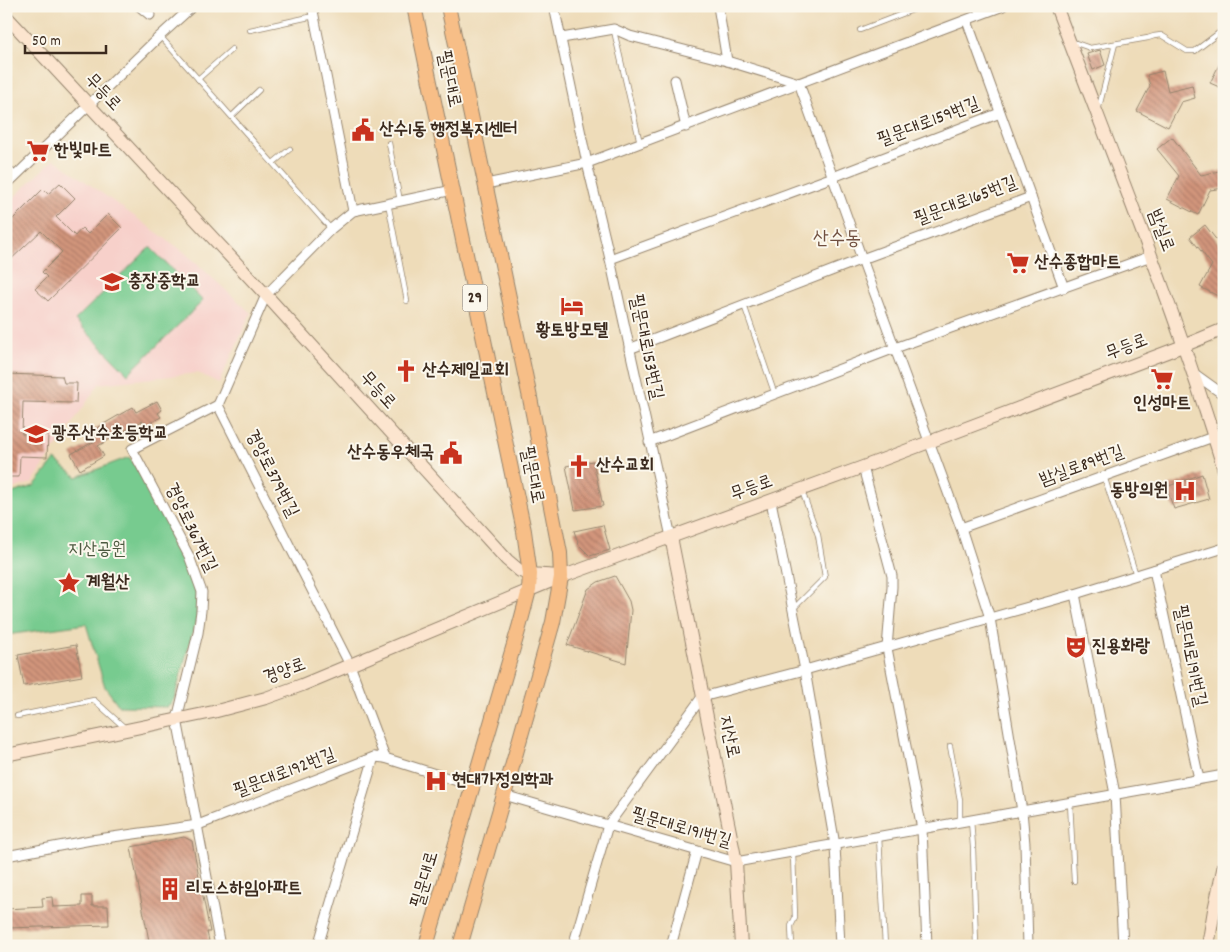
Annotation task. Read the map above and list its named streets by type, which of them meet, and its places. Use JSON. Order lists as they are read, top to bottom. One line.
{"streets":{"main road":["필문대로","29"],"street":["무등로","필문대로159번길","필문대로165번길","밤실로","필문대로153번길","밤실로89번길","경양로379번길","경양로367번길","필문대로191번길","경양로","지산로","필문대로192번길"]},"crossings":[["필문대로","무등로"],["필문대로","필문대로191번길"],["필문대로","경양로"],["필문대로","필문대로192번길"],["무등로","밤실로"],["무등로","필문대로153번길"],["무등로","경양로"],["무등로","지산로"],["필문대로159번길","필문대로165번길"],["필문대로159번길","필문대로153번길"],["필문대로165번길","필문대로153번길"],["밤실로","밤실로89번길"],["필문대로153번길","지산로"],["경양로379번길","경양로367번길"],["경양로379번길","경양로"],["경양로367번길","경양로"],["필문대로191번길","지산로"]],"districts":["산수동"],"parks":["지산공원"],"places":{"public building":["산수1동 행정복지센터","산수동우체국"],"supermarket":["한빛마트","산수종합마트","인성마트"],"school or university":["충장중학교","광주산수초등학교"],"hotel":["황토방모텔"],"church":["산수제일교회","산수교회"],"hospital":["동방의원","현대가정의학과"],"place":["계월산"],"theatre":["진용화랑"],"building":["리도스하임아파트"]},"scale_bar":"50 m"}
